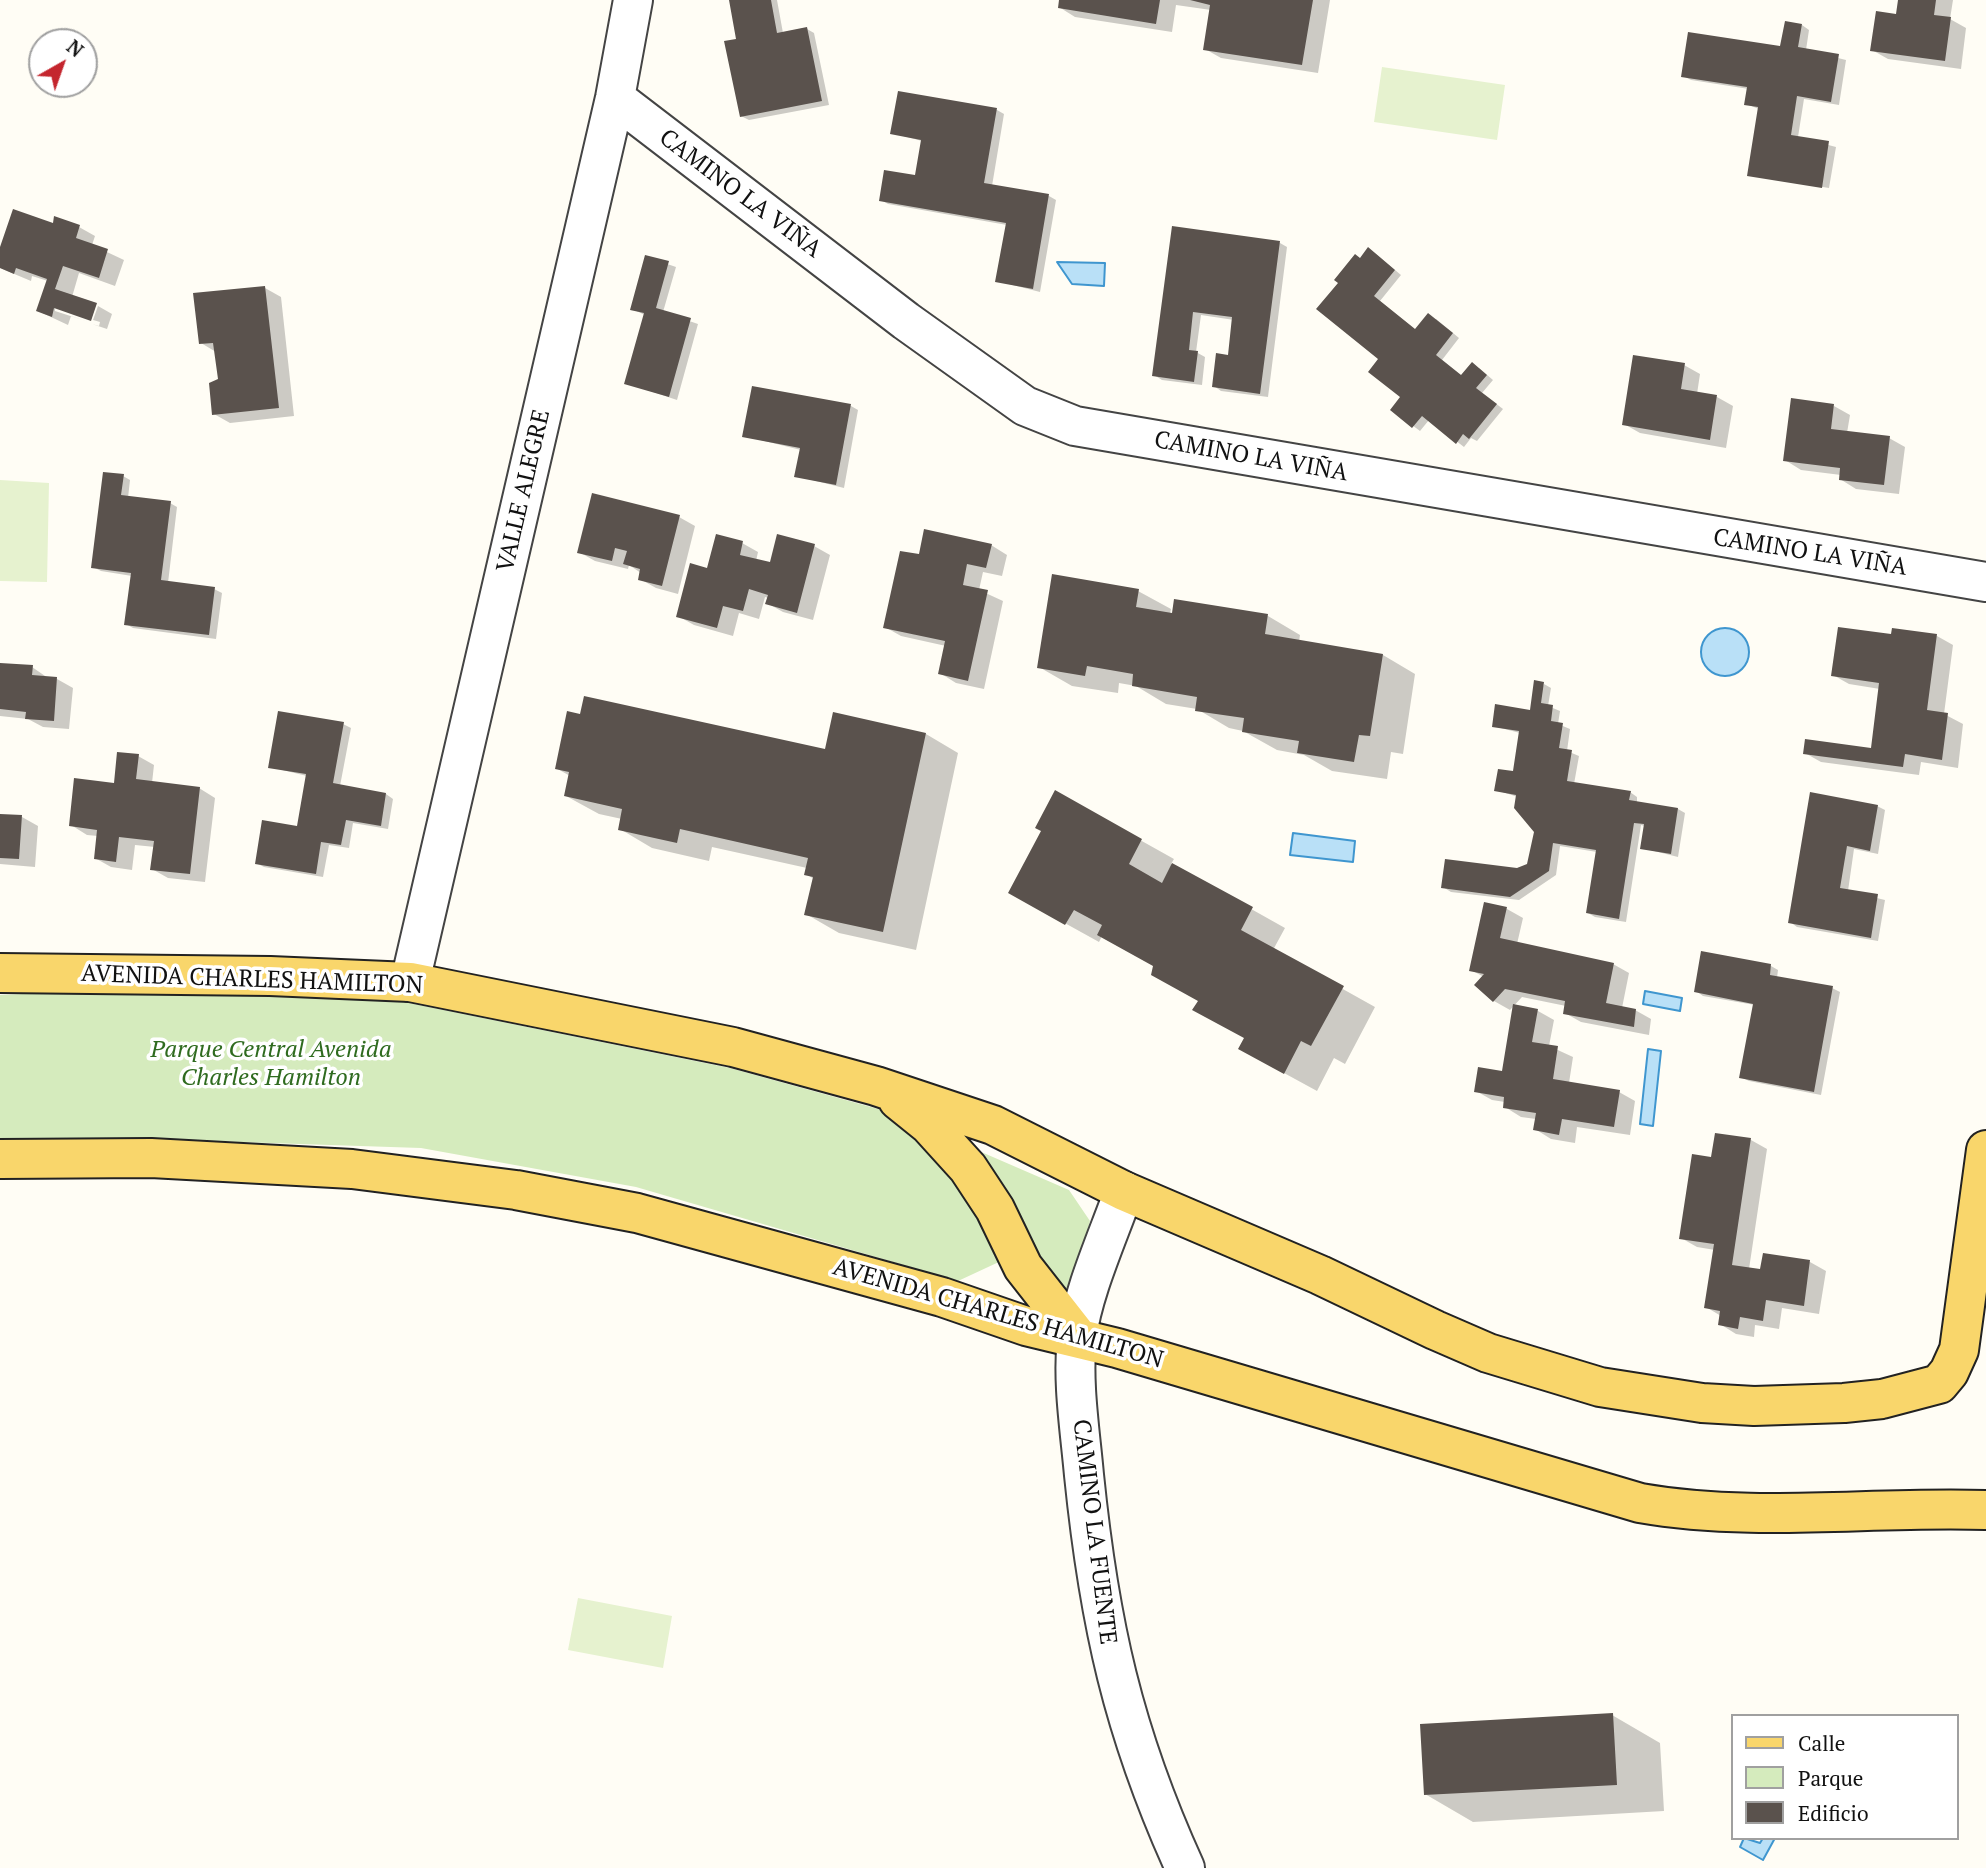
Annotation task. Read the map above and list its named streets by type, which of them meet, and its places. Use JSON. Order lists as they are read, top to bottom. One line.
{"streets":{"main road":["AVENIDA CHARLES HAMILTON"],"street":["CAMINO LA VIÑA","VALLE ALEGRE","CAMINO LA FUENTE"]},"crossings":[["CAMINO LA VIÑA","VALLE ALEGRE"],["VALLE ALEGRE","AVENIDA CHARLES HAMILTON"],["AVENIDA CHARLES HAMILTON","CAMINO LA FUENTE"]],"parks":["Parque Central Avenida Charles Hamilton"],"legend":["Calle","Parque","Edificio"],"north":"top right"}
